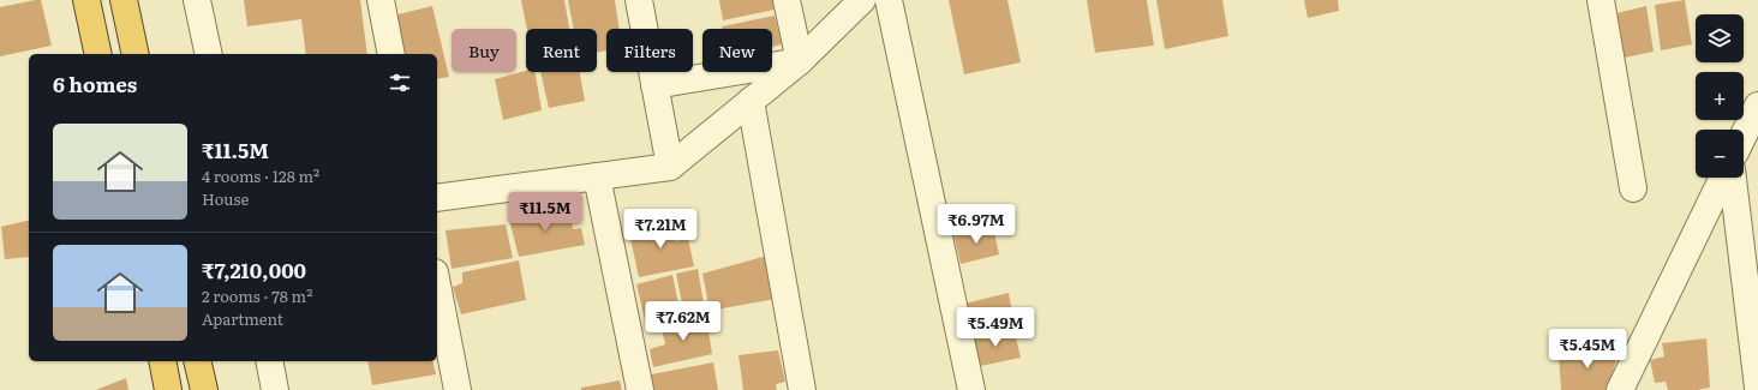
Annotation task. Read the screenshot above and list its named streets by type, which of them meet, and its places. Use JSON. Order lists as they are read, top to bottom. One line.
{"page":{"map_buttons":["+","−"],"chip":["Buy","Rent","Filters","New"],"heading":"6 homes","list":[{"name":"₹11.5M","note":"4 rooms · 128 m² · House"},{"name":"₹7,210,000","note":"2 rooms · 78 m² · Apartment"}],"price":["₹11.5M","₹6.97M","₹7.21M","₹7.62M","₹5.49M","₹5.45M"]}}
